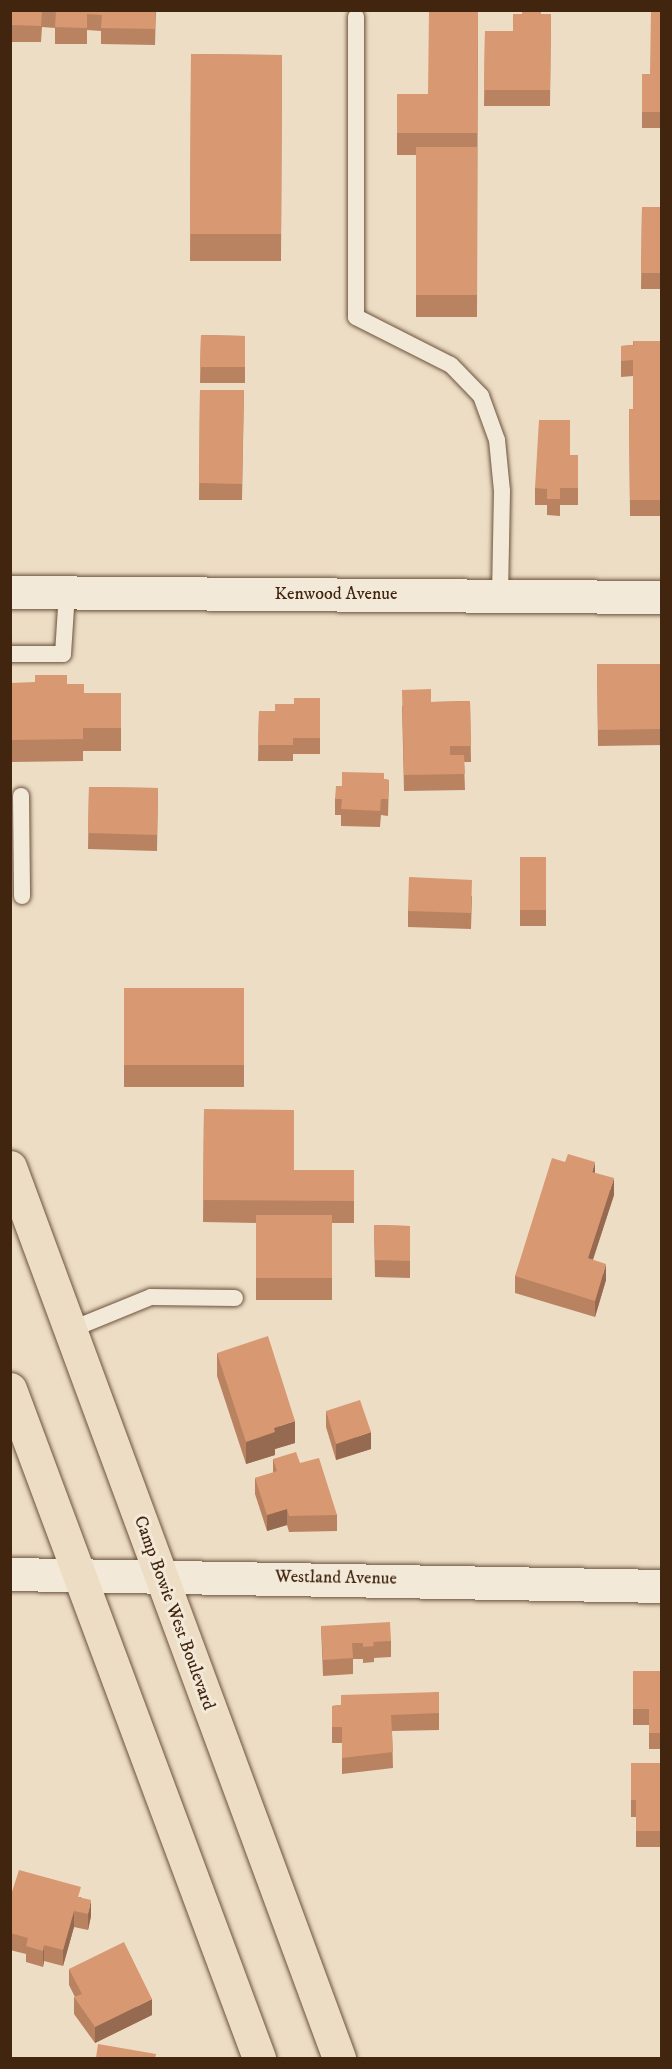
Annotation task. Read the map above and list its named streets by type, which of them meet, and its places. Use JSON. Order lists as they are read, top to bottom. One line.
{"streets":{"main road":["Camp Bowie West Boulevard"],"street":["Kenwood Avenue","Westland Avenue"]},"crossings":[["Westland Avenue","Camp Bowie West Boulevard"]]}
